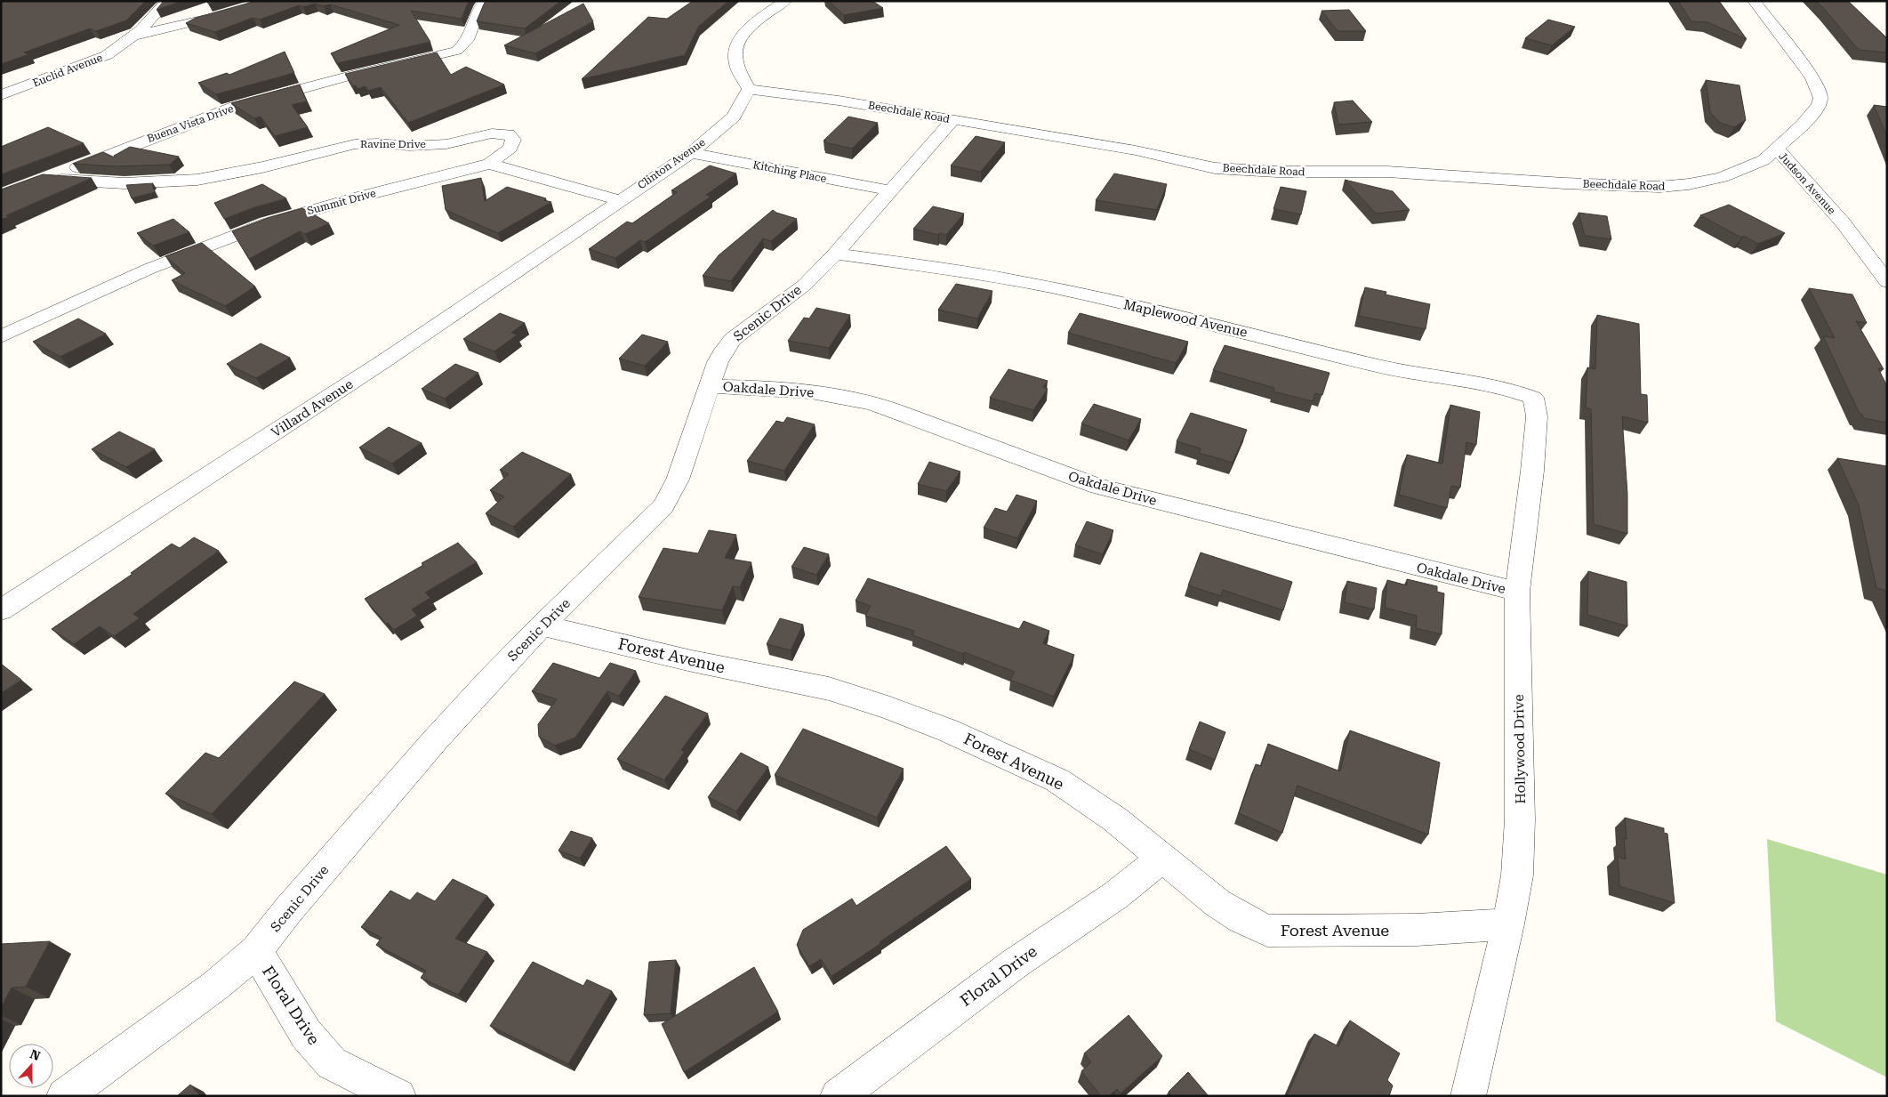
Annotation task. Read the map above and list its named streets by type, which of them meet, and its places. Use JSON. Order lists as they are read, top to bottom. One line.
{"streets":{"street":["Euclid Avenue","Beechdale Road","Buena Vista Drive","Ravine Drive","Clinton Avenue","Kitching Place","Judson Avenue","Summit Drive","Scenic Drive","Maplewood Avenue","Oakdale Drive","Villard Avenue","Forest Avenue","Hollywood Drive","Floral Drive"]},"crossings":[["Beechdale Road","Clinton Avenue"],["Beechdale Road","Judson Avenue"],["Beechdale Road","Scenic Drive"],["Buena Vista Drive","Ravine Drive"],["Ravine Drive","Summit Drive"],["Clinton Avenue","Kitching Place"],["Clinton Avenue","Villard Avenue"],["Kitching Place","Scenic Drive"],["Scenic Drive","Maplewood Avenue"],["Scenic Drive","Oakdale Drive"],["Scenic Drive","Forest Avenue"],["Scenic Drive","Floral Drive"],["Maplewood Avenue","Hollywood Drive"],["Oakdale Drive","Hollywood Drive"],["Forest Avenue","Hollywood Drive"],["Forest Avenue","Floral Drive"]],"north":"top"}
